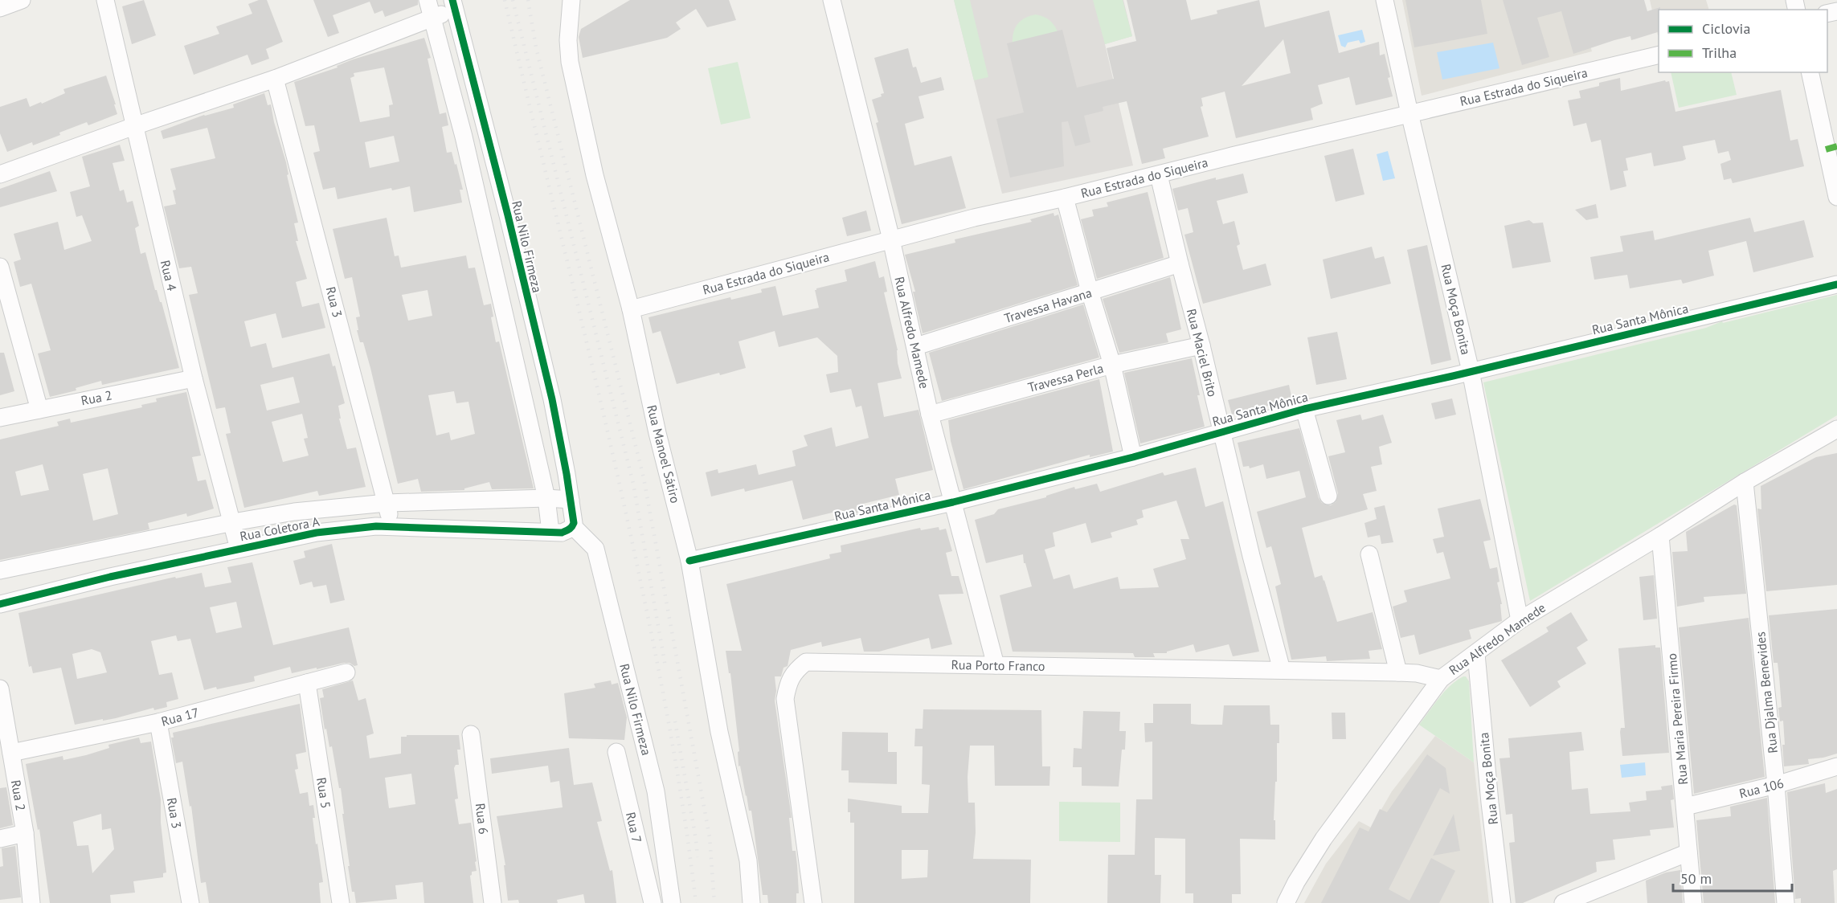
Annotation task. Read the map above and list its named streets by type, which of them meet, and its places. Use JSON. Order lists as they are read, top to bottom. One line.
{"streets":{"street":["Rua Estrada do Siqueira","Rua Nilo Firmeza","Rua 4","Rua 3","Travessa Havana","Rua Moça Bonita","Rua Santa Mônica","Rua Alfredo Mamede","Rua Maciel Brito","Travessa Perla","Rua 2","Rua Manoel Sátiro","Rua Coletora A","Rua Porto Franco","Rua Djalma Benevides","Rua 17","Rua Maria Pereira Firmo","Rua 106","Rua 5","Rua 6","Rua 7"]},"crossings":[["Rua Estrada do Siqueira","Rua Moça Bonita"],["Rua Estrada do Siqueira","Rua Alfredo Mamede"],["Rua Estrada do Siqueira","Rua Maciel Brito"],["Rua Estrada do Siqueira","Rua Manoel Sátiro"],["Rua Nilo Firmeza","Rua Coletora A"],["Rua 4","Rua 2"],["Rua 4","Rua Coletora A"],["Rua 3","Rua Coletora A"],["Rua 3","Rua 17"],["Travessa Havana","Rua Alfredo Mamede"],["Travessa Havana","Rua Maciel Brito"],["Rua Moça Bonita","Rua Santa Mônica"],["Rua Moça Bonita","Rua Alfredo Mamede"],["Rua Santa Mônica","Rua Alfredo Mamede"],["Rua Santa Mônica","Rua Maciel Brito"],["Rua Santa Mônica","Rua Manoel Sátiro"],["Rua Alfredo Mamede","Travessa Perla"],["Rua Alfredo Mamede","Rua Porto Franco"],["Rua Alfredo Mamede","Rua Djalma Benevides"],["Rua Alfredo Mamede","Rua Maria Pereira Firmo"],["Rua Maciel Brito","Travessa Perla"],["Rua Maciel Brito","Rua Porto Franco"],["Rua 2","Rua 17"],["Rua Djalma Benevides","Rua 106"],["Rua 17","Rua 5"],["Rua Maria Pereira Firmo","Rua 106"]],"legend":["Ciclovia","Trilha"],"scale_bar":"50 m"}
